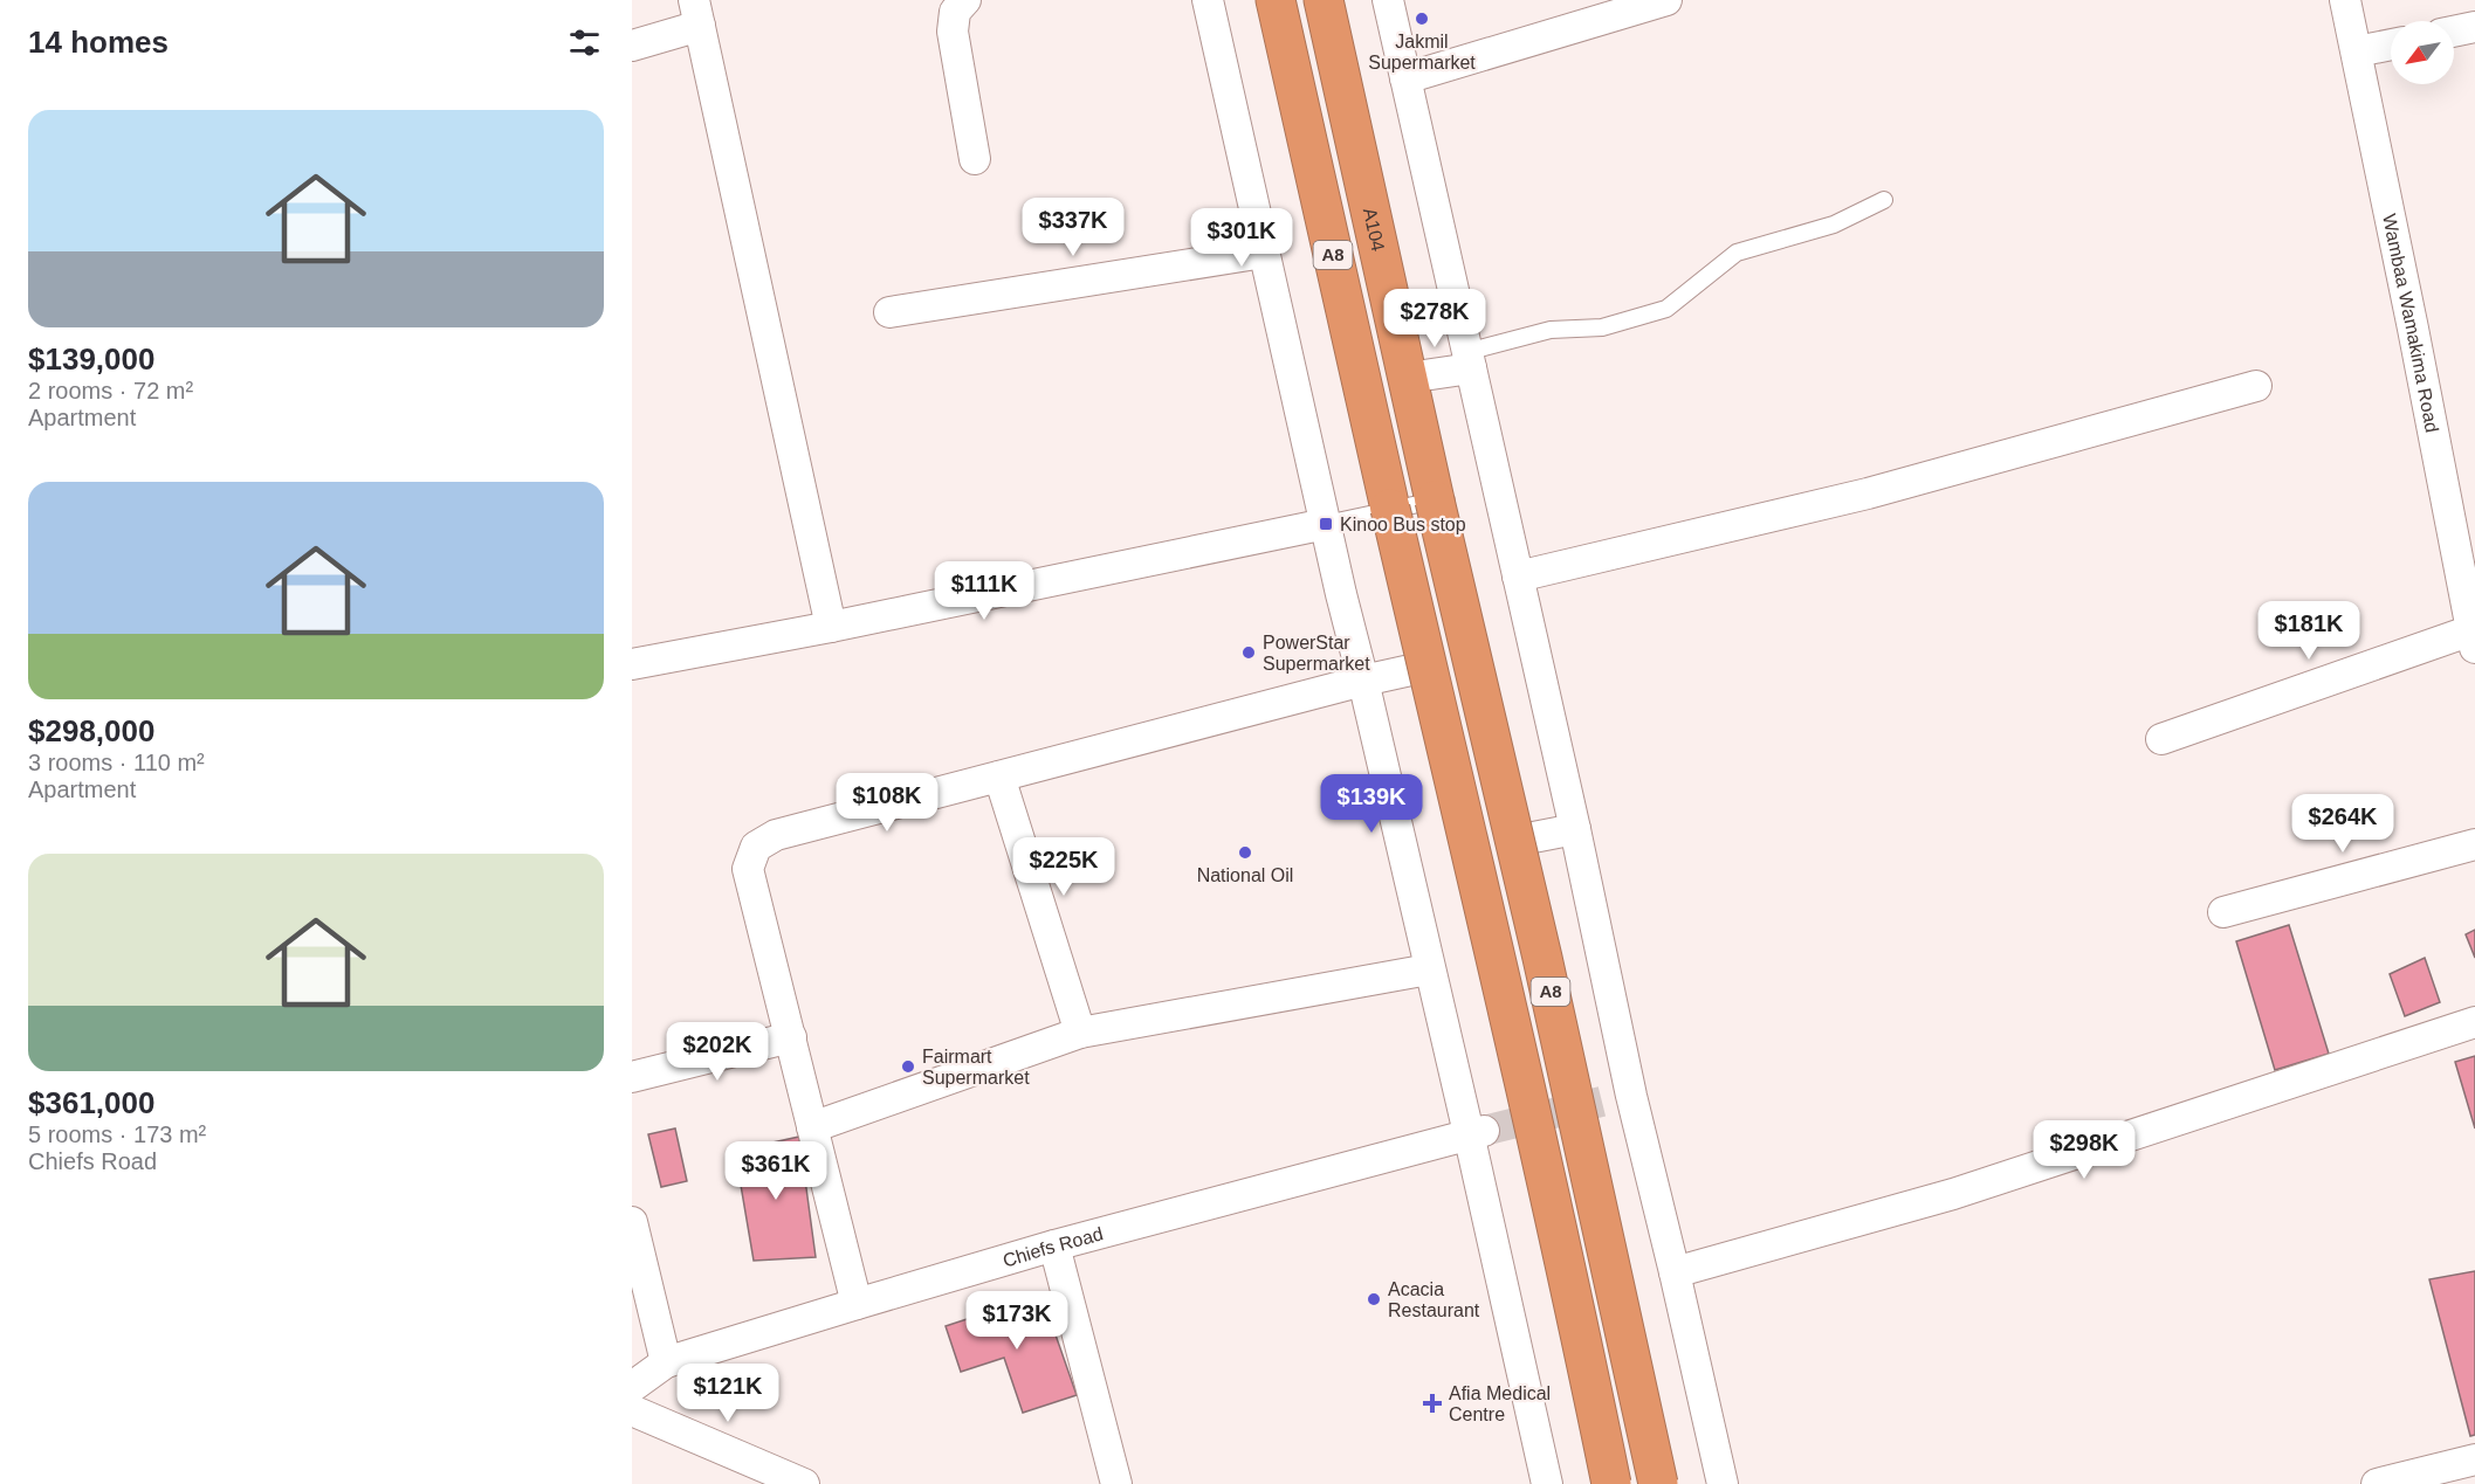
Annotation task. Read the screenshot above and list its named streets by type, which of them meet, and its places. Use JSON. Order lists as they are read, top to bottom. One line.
{"streets":{"highway":["A104","A8"],"street":["Wambaa Wamakima Road","Chiefs Road"]},"crossings":[["A104","A8"]],"places":{"other":["Jakmil Supermarket","PowerStar Supermarket","National Oil","Fairmart Supermarket","Acacia Restaurant"],"transit":["Kinoo Bus stop"],"health":["Afia Medical Centre"]},"north":"bottom left","page":{"heading":"14 homes","list":[{"name":"$139,000","note":"2 rooms · 72 m² · Apartment"},{"name":"$298,000","note":"3 rooms · 110 m² · Apartment"},{"name":"$361,000","note":"5 rooms · 173 m² · Chiefs Road"}],"price":["$337K","$301K","$278K","$111K","$181K","$108K","$139K","$264K","$225K","$202K","$298K","$361K","$173K","$121K"]}}
